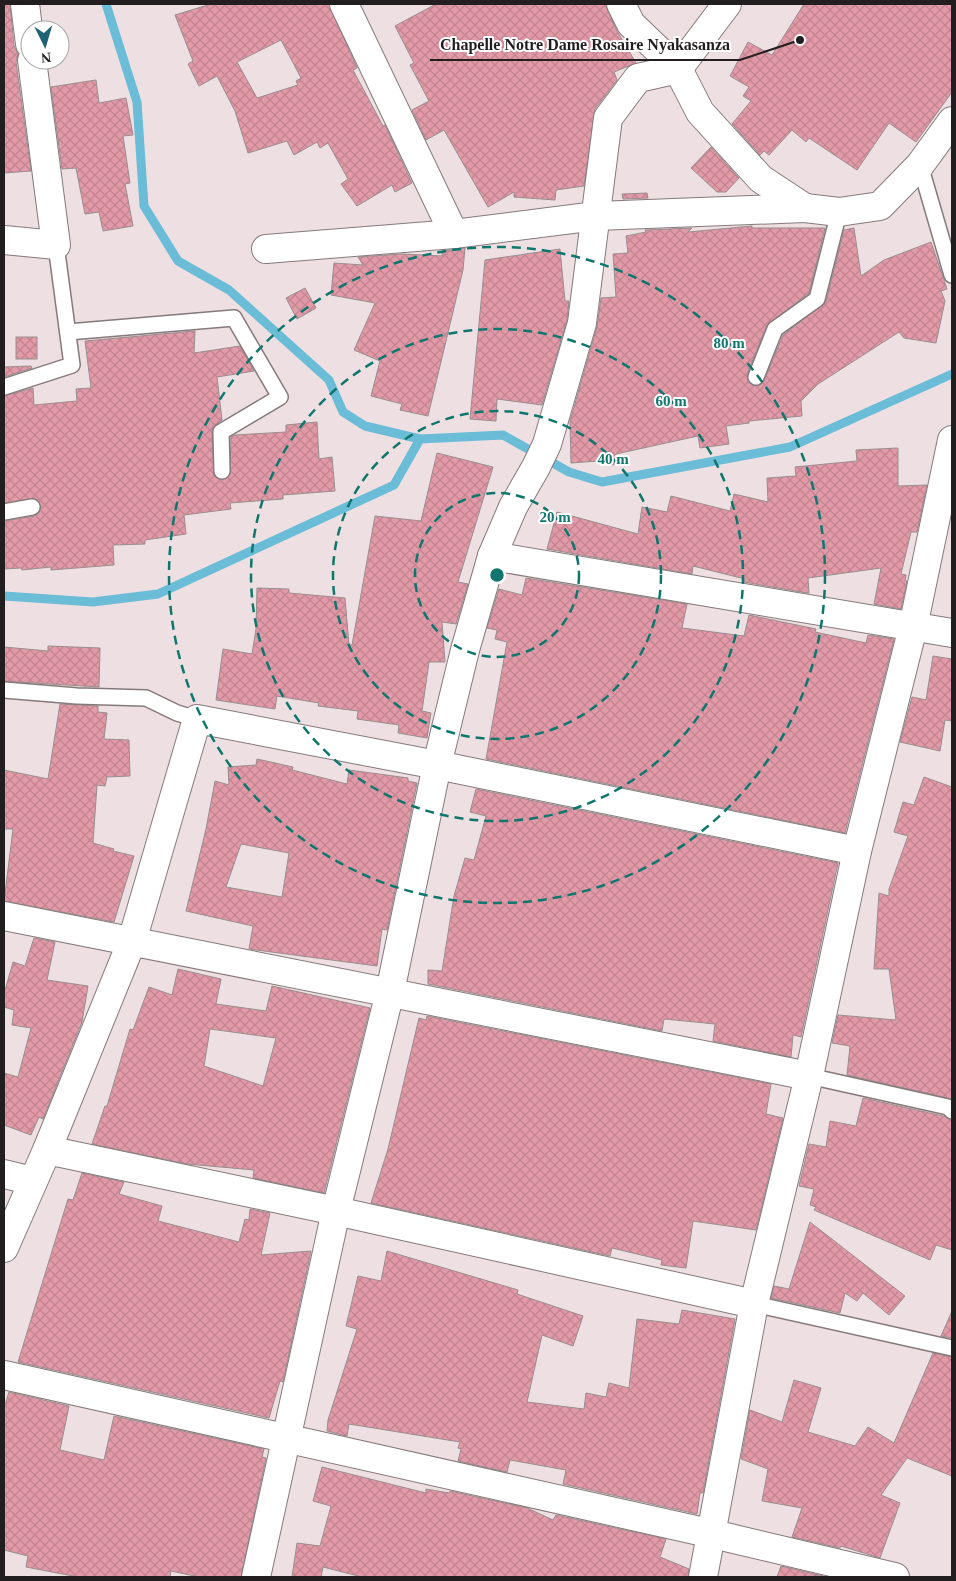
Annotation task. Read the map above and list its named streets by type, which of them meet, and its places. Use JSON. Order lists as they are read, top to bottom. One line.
{"places":["Chapelle Notre Dame Rosaire Nyakasanza"],"north":"bottom","rings":["80 m","60 m","40 m","20 m"]}
